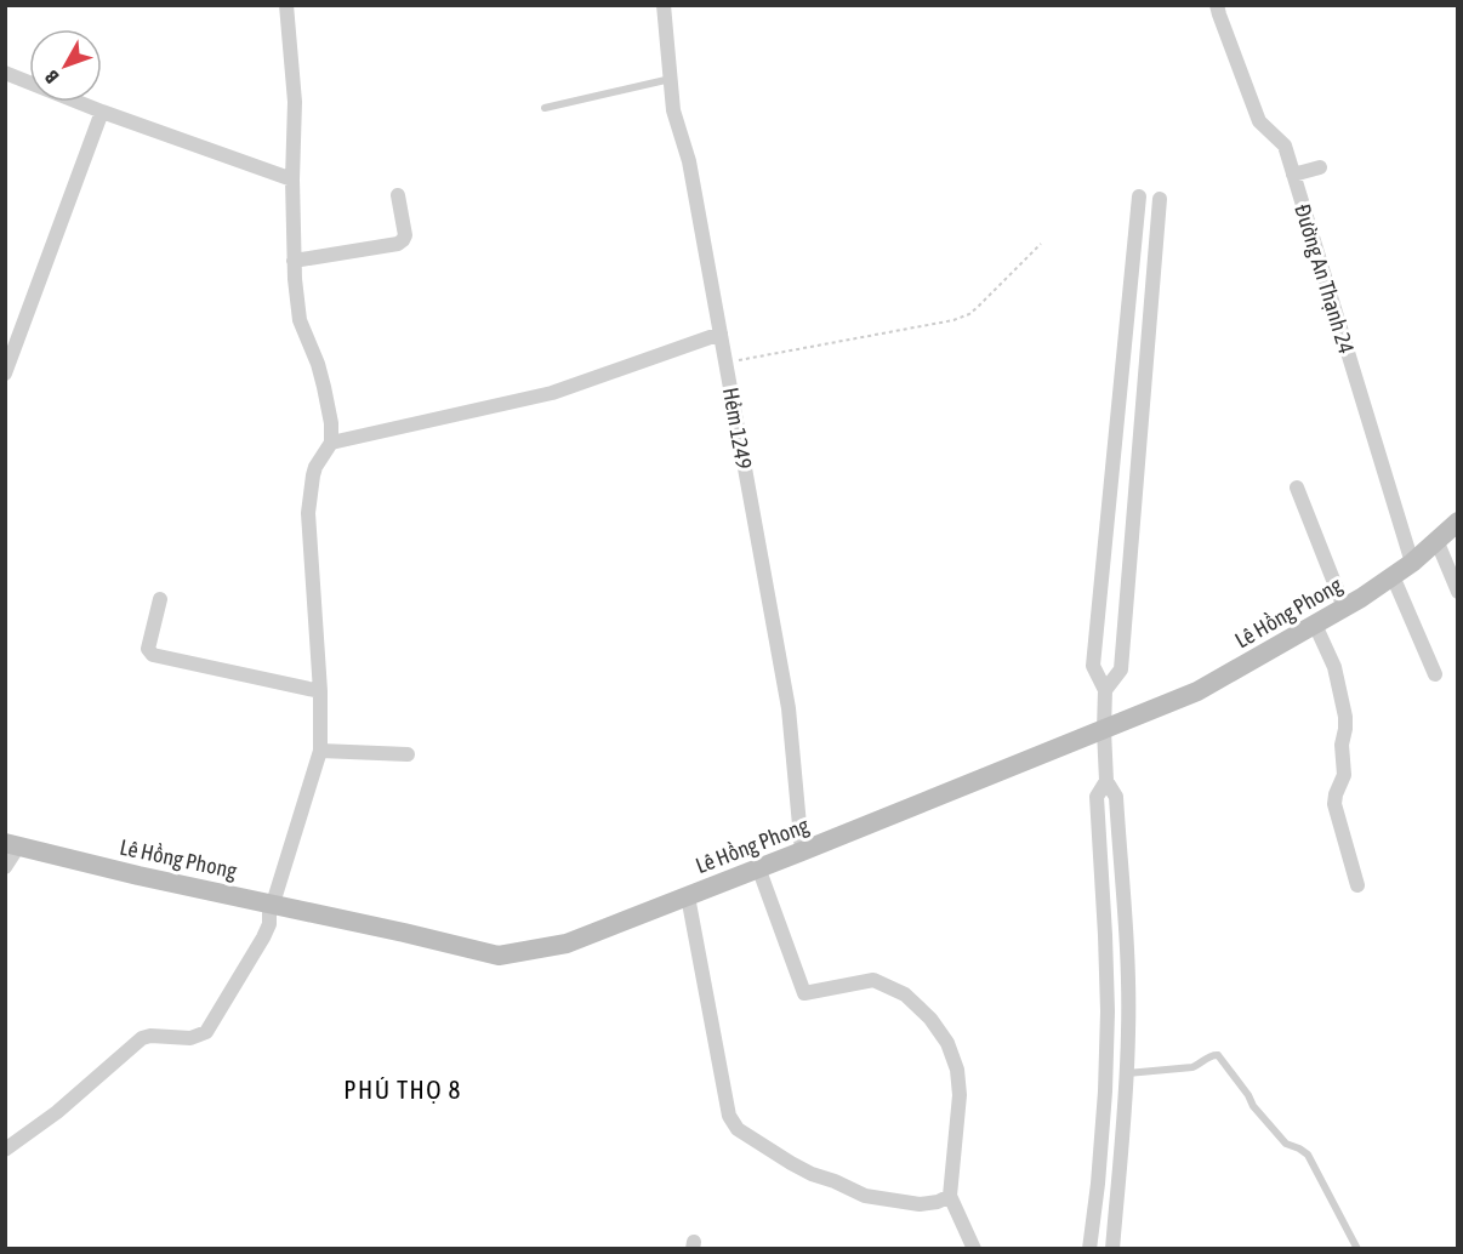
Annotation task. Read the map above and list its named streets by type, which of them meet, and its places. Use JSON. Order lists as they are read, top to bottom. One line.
{"streets":{"street":["Đường An Thạnh 24","Hẻm 1249","Lê Hồng Phong"]},"crossings":[["Đường An Thạnh 24","Lê Hồng Phong"],["Hẻm 1249","Lê Hồng Phong"]],"districts":["PHÚ THỌ 8"],"north":"bottom left"}
